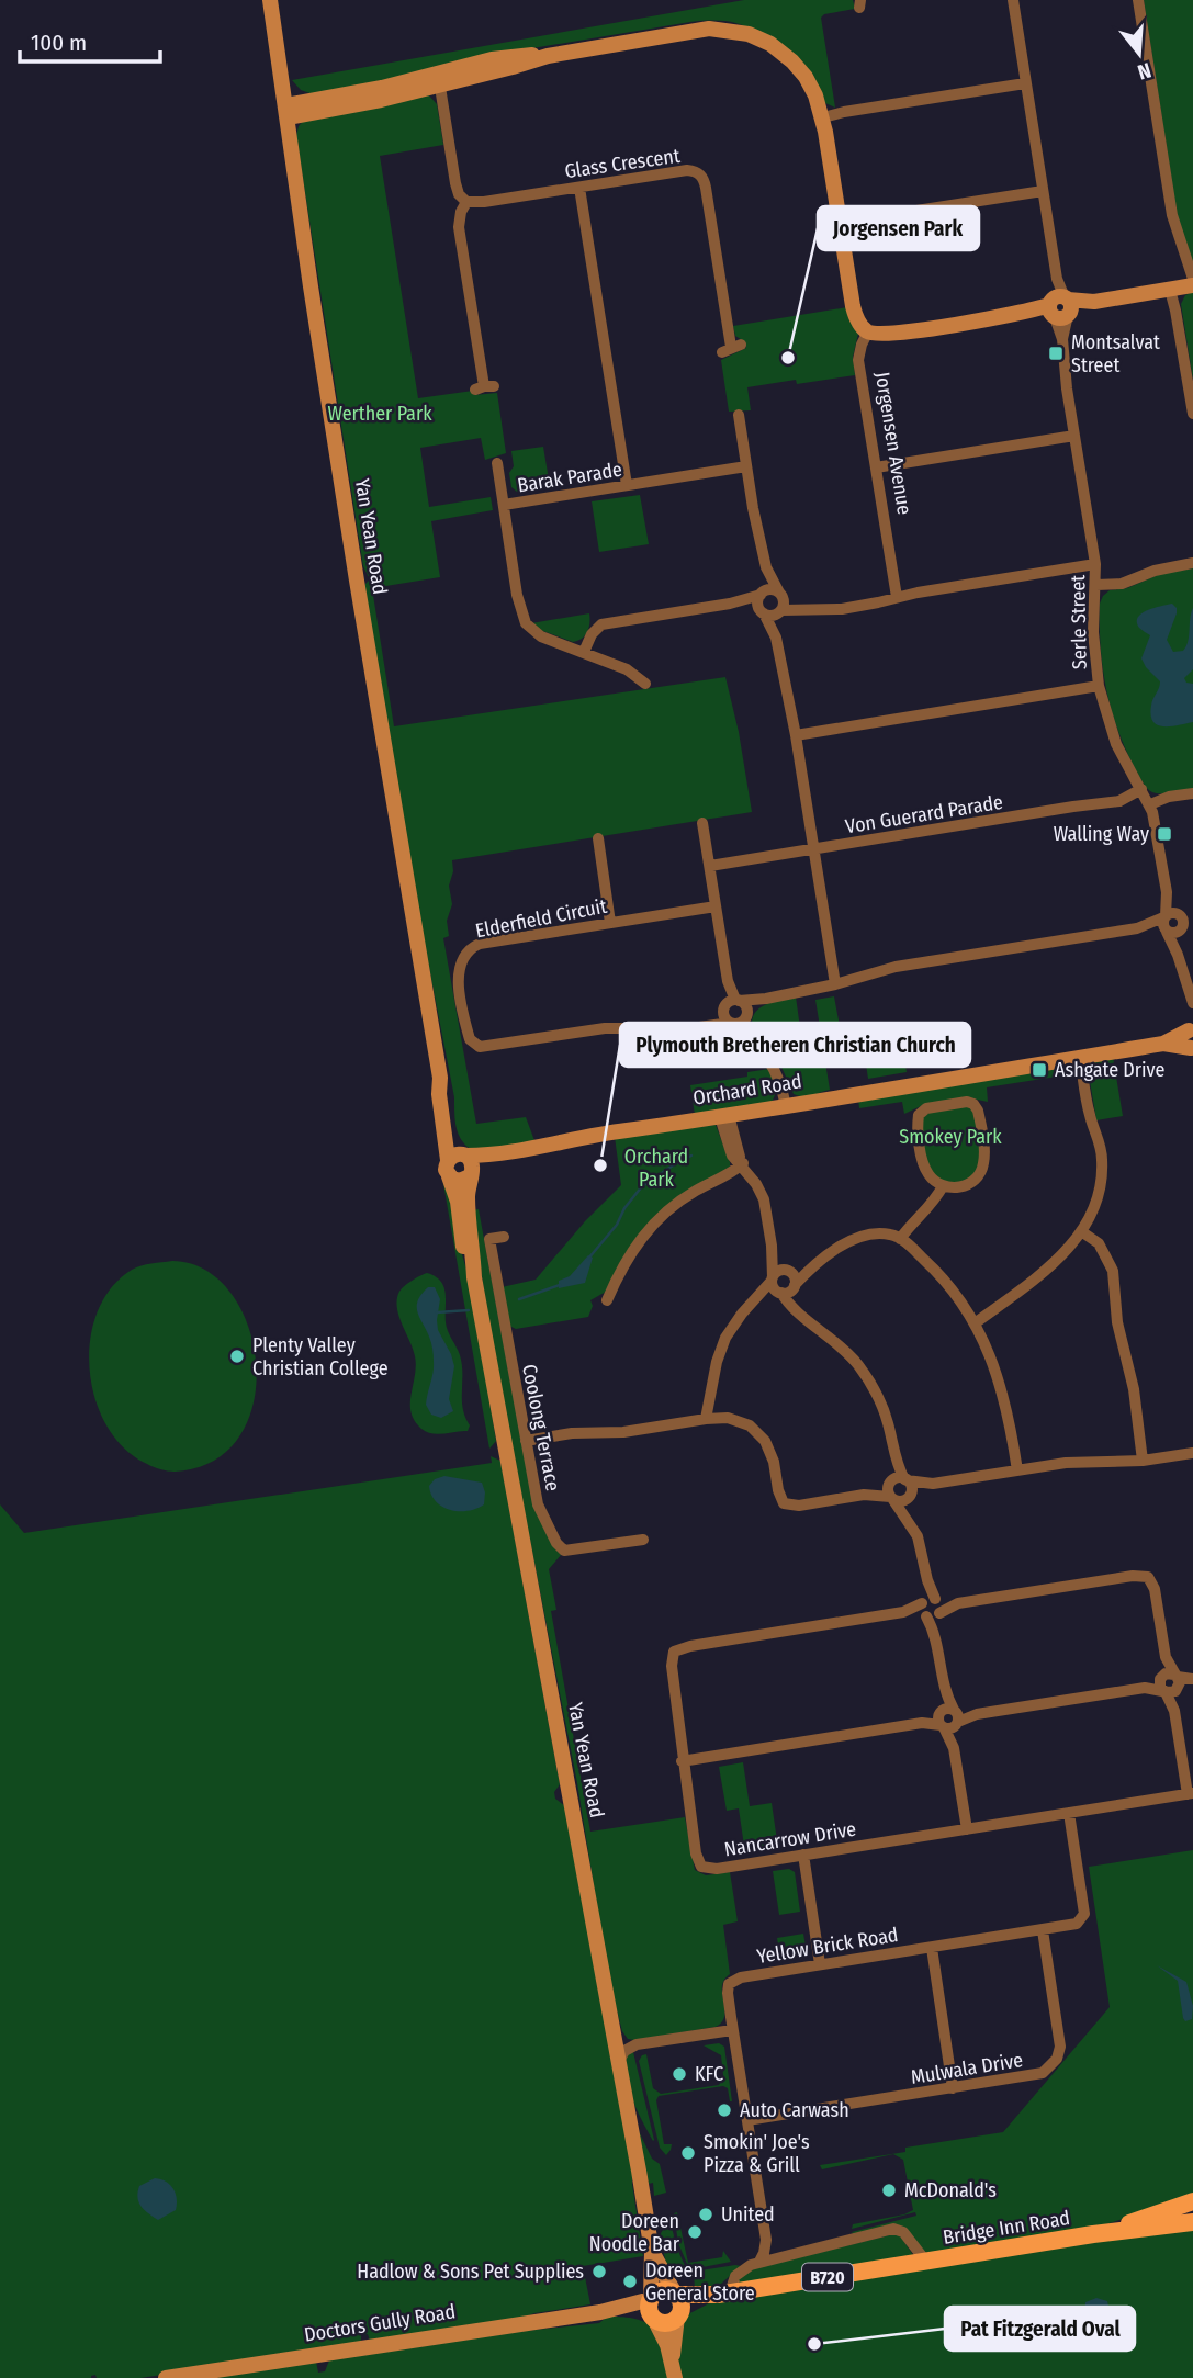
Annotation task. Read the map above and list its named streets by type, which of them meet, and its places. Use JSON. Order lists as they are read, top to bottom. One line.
{"streets":{"main road":["Bridge Inn Road","B720"],"street":["Glass Crescent","Jorgensen Avenue","Barak Parade","Yan Yean Road","Serle Street","Von Guerard Parade","Elderfield Circuit","Orchard Road","Coolong Terrace","Nancarrow Drive","Yellow Brick Road","Mulwala Drive","Doctors Gully Road"]},"crossings":[["Yan Yean Road","Orchard Road"],["Yan Yean Road","Bridge Inn Road"],["Yan Yean Road","Doctors Gully Road"],["Serle Street","Von Guerard Parade"],["Nancarrow Drive","Yellow Brick Road"],["Yellow Brick Road","Mulwala Drive"],["Yellow Brick Road","Bridge Inn Road"],["Bridge Inn Road","Doctors Gully Road"]],"parks":["Werther Park","Smokey Park","Orchard Park"],"places":{"transit":["Montsalvat Street","Walling Way","Ashgate Drive"],"other":["Jorgensen Park","Plymouth Bretheren Christian Church","Plenty Valley Christian College","KFC","Auto Carwash","Smokin' Joe's Pizza & Grill","McDonald's","United","Doreen Noodle Bar","Hadlow & Sons Pet Supplies","Doreen General Store","Pat Fitzgerald Oval"]},"scale_bar":"100 m","north":"bottom"}
